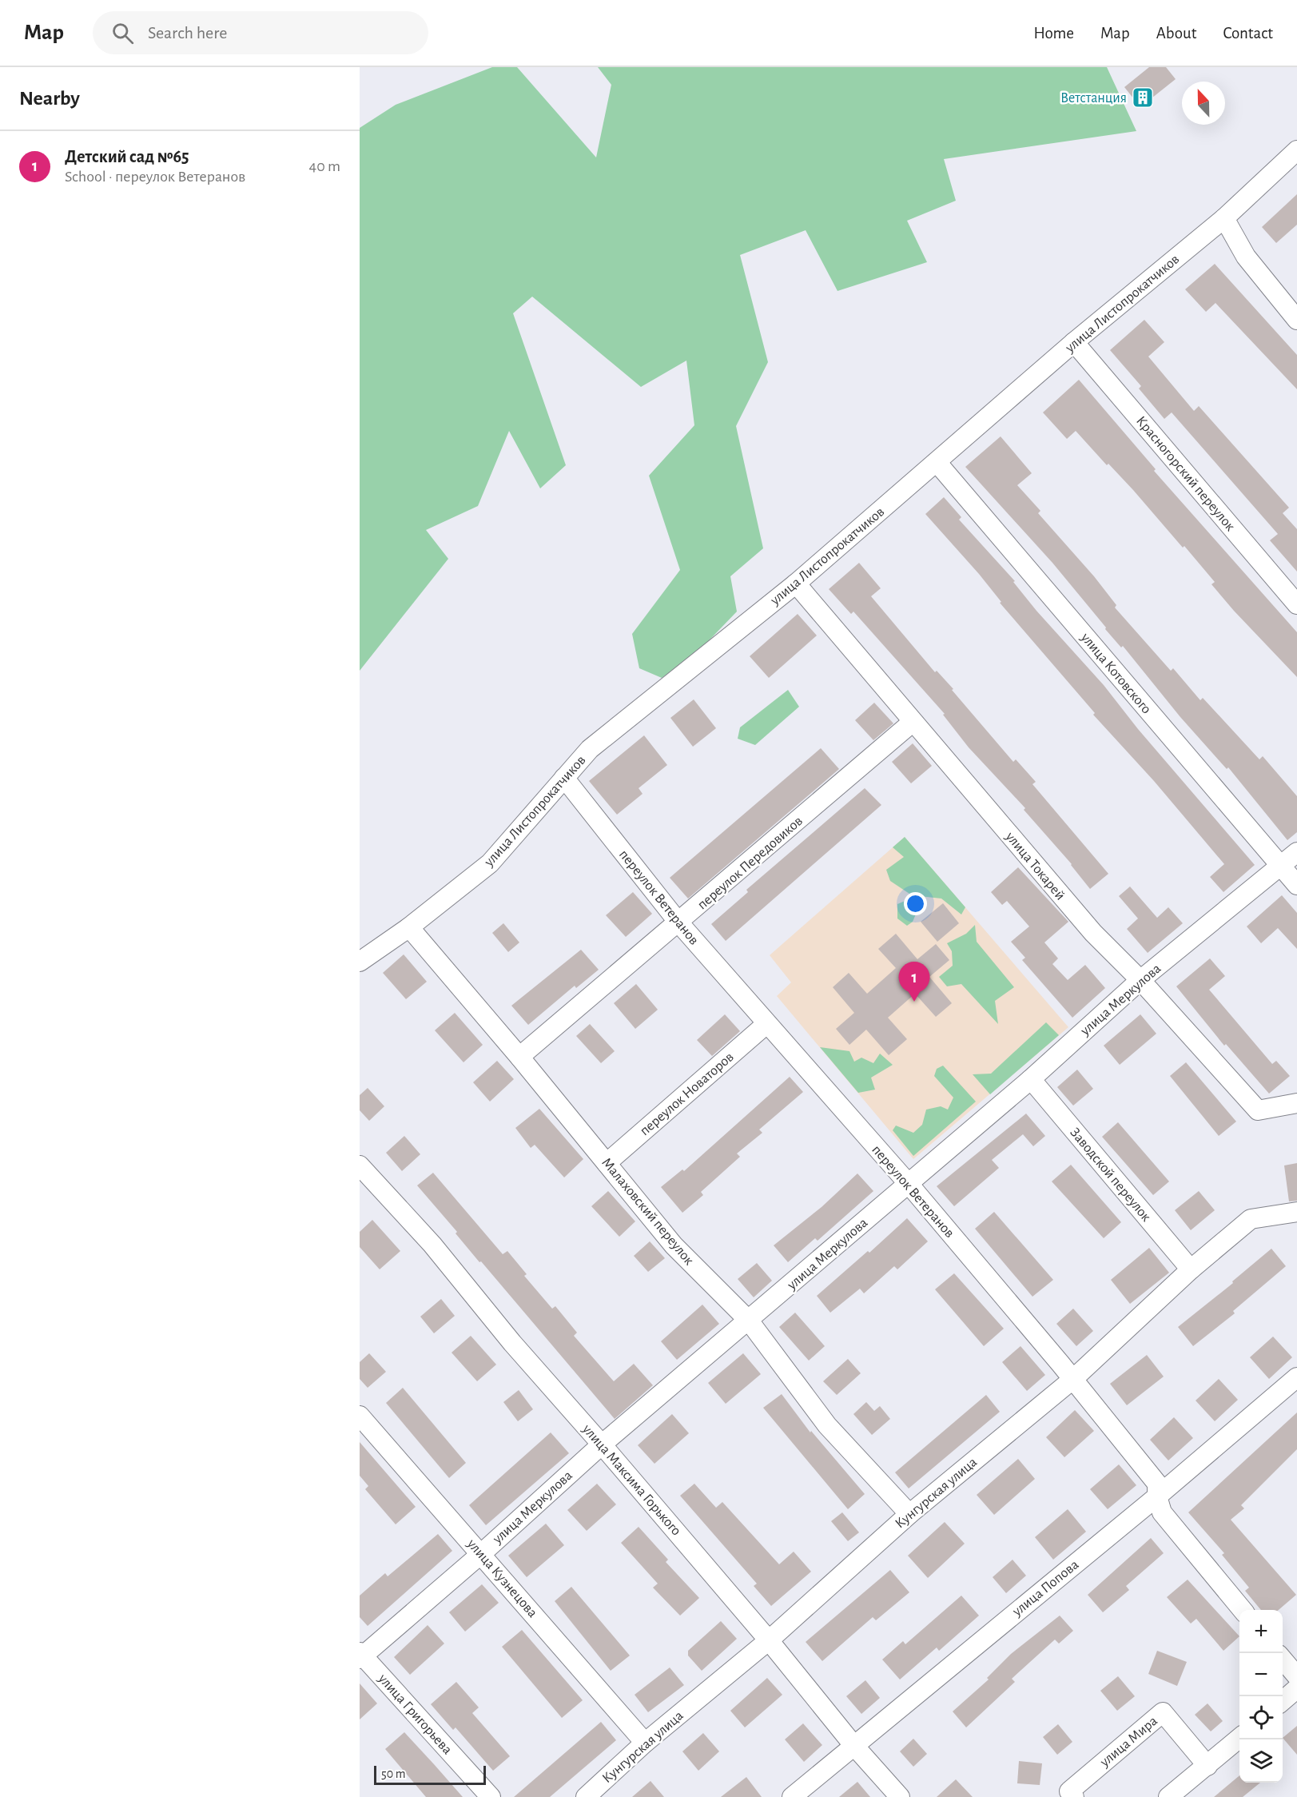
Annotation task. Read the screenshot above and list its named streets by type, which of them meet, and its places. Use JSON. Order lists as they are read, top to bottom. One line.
{"streets":{"street":["улица Листопрокатчиков","Красногорский переулок","улица Котовского","переулок Передовиков","улица Токарей","переулок Ветеранов","улица Меркулова","переулок Новаторов","Заводской переулок","Малаховский переулок","улица Максима Горького","Кунгурская улица","улица Кузнецова","улица Попова","улица Григорьева","улица Мира"]},"crossings":[["улица Листопрокатчиков","Красногорский переулок"],["улица Листопрокатчиков","улица Котовского"],["улица Листопрокатчиков","улица Токарей"],["улица Листопрокатчиков","переулок Ветеранов"],["улица Листопрокатчиков","Малаховский переулок"],["улица Котовского","улица Меркулова"],["переулок Передовиков","улица Токарей"],["переулок Передовиков","переулок Ветеранов"],["переулок Передовиков","Малаховский переулок"],["улица Токарей","улица Меркулова"],["переулок Ветеранов","улица Меркулова"],["переулок Ветеранов","переулок Новаторов"],["переулок Ветеранов","Кунгурская улица"],["переулок Ветеранов","улица Попова"],["улица Меркулова","Заводской переулок"],["улица Меркулова","Малаховский переулок"],["улица Меркулова","улица Максима Горького"],["улица Меркулова","улица Кузнецова"],["улица Меркулова","улица Григорьева"],["переулок Новаторов","Малаховский переулок"],["Заводской переулок","Кунгурская улица"],["Малаховский переулок","Кунгурская улица"],["улица Максима Горького","Кунгурская улица"],["улица Максима Горького","улица Попова"],["Кунгурская улица","улица Кузнецова"]],"places":{"building":["Ветстанция"]},"scale_bar":"50 m","north":"top","page":{"header":"Map","search":"Search here","nav":["Home","Map","About","Contact"],"heading":"Nearby","list":[{"mark":"1","name":"Детский сад №65","note":"School · переулок Ветеранов","value":"40 m"}],"pins":"1","map_buttons":["+","−"],"scale":"50 m"}}
